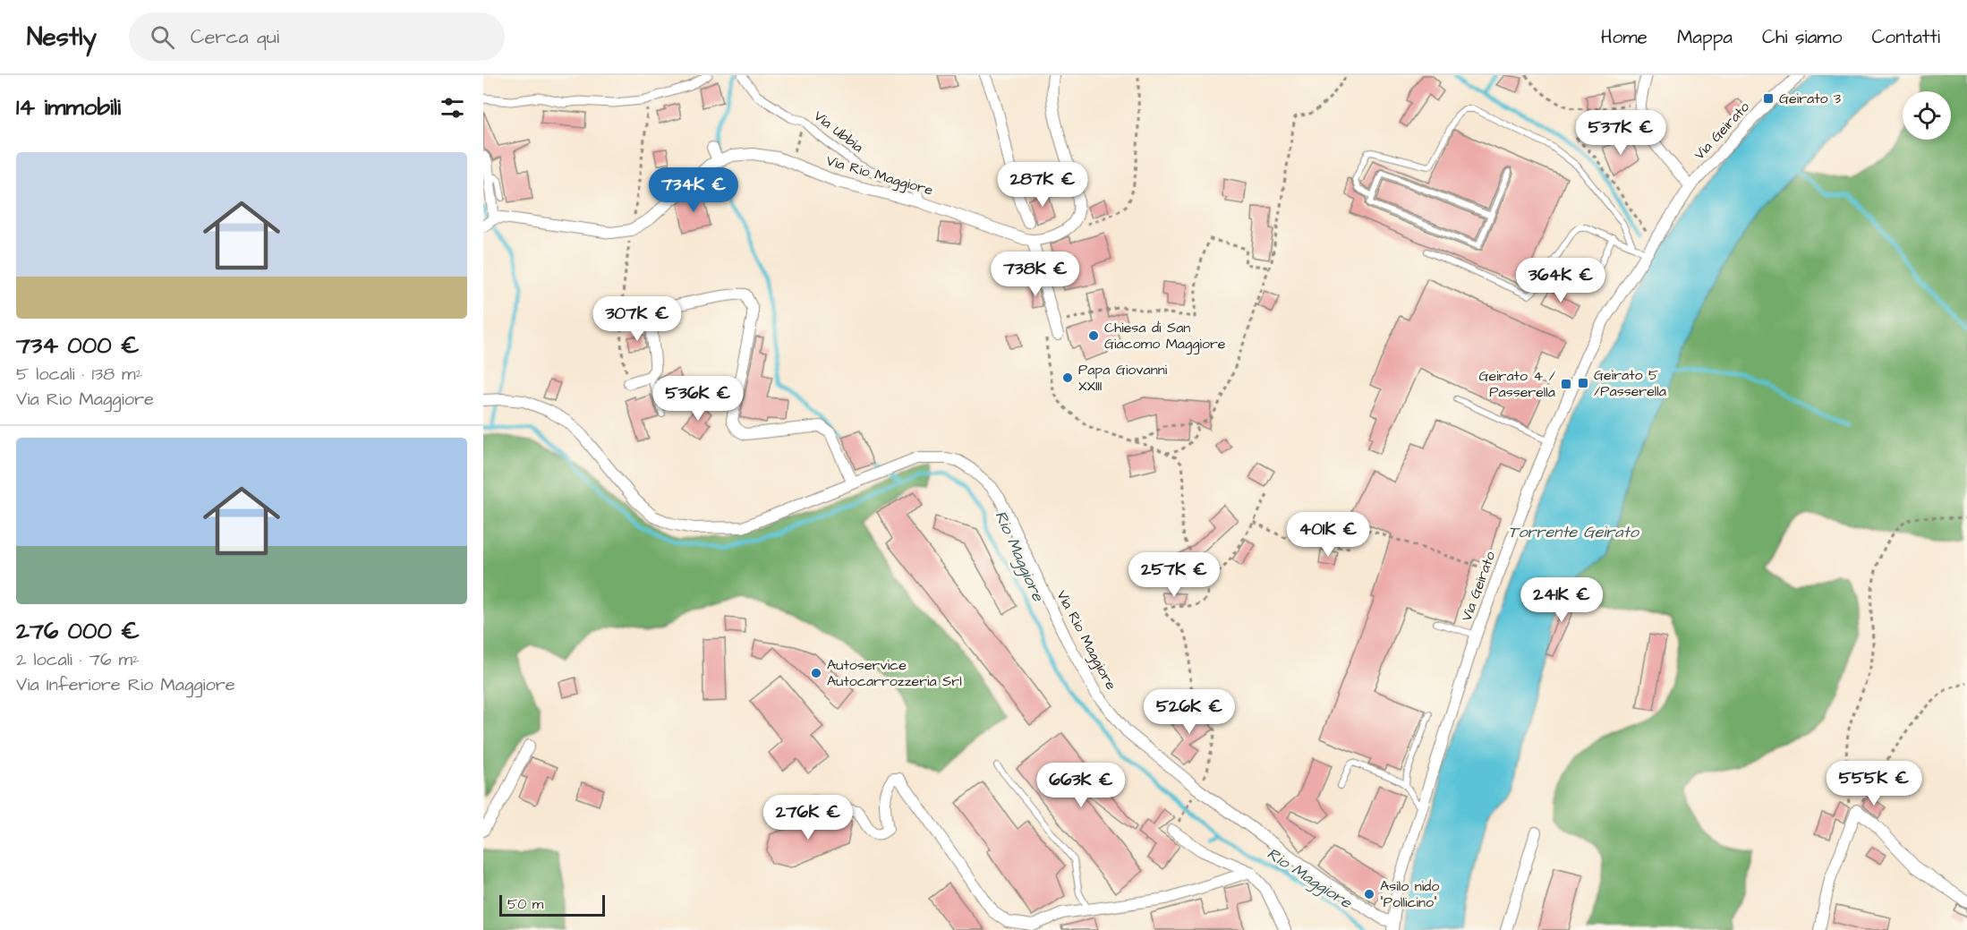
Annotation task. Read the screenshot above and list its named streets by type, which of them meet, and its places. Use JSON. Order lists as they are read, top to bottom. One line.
{"streets":{"street":["Via Geirato","Via Ubbia","Via Rio Maggiore"]},"crossings":[["Via Geirato","Via Rio Maggiore"],["Via Ubbia","Via Rio Maggiore"]],"water":["Torrente Geirato","Rio Maggiore"],"places":{"transit":["Geirato 3","Geirato 5 /Passerella","Geirato 4 / Passerella"],"other":["Chiesa di San Giacomo Maggiore","Papa Giovanni XXIII","Autoservice Autocarrozzeria Srl","Asilo nido \"Pollicino\""]},"scale_bar":"50 m","page":{"header":"Nestly","search":"Cerca qui","nav":["Home","Mappa","Chi siamo","Contatti"],"heading":"14 immobili","price":["537K €","287K €","734K €","738K €","364K €","307K €","536K €","401K €","257K €","241K €","526K €","555K €","663K €","276K €"],"list":[{"name":"734 000 €","note":"5 locali · 138 m² · Via Rio Maggiore"},{"name":"276 000 €","note":"2 locali · 76 m² · Via Inferiore Rio Maggiore"}],"scale":"50 m"}}
